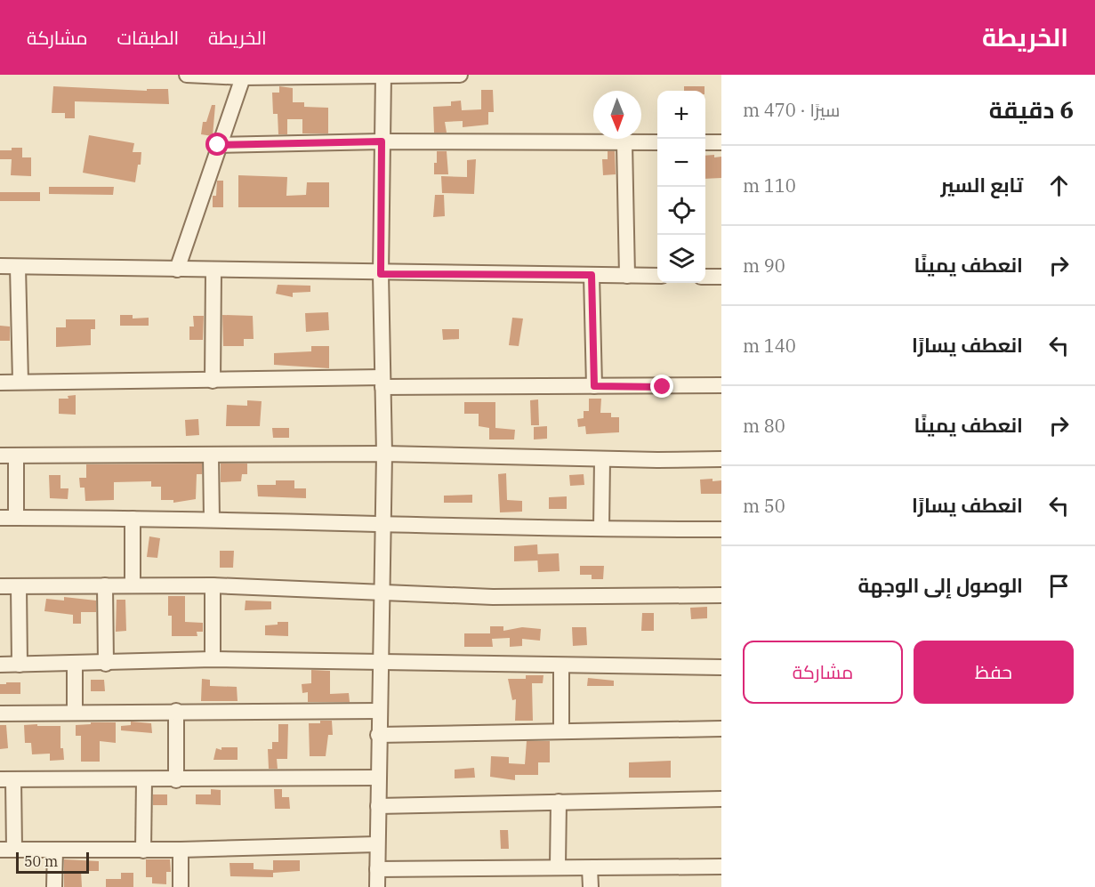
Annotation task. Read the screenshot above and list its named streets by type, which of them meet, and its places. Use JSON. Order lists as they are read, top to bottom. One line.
{"scale_bar":"50 m","north":"bottom","page":{"header":"الخريطة","nav":["الخريطة","الطبقات","مشاركة"],"heading":["6 دقيقة","سيرًا · 470 m"],"map_buttons":["+","−"],"list":[["تابع السير","110 m"],["انعطف يمينًا","90 m"],["انعطف يسارًا","140 m"],["انعطف يمينًا","80 m"],["انعطف يسارًا","50 m"],"الوصول إلى الوجهة"],"buttons":["حفظ","مشاركة"],"scale":"50 m"}}
